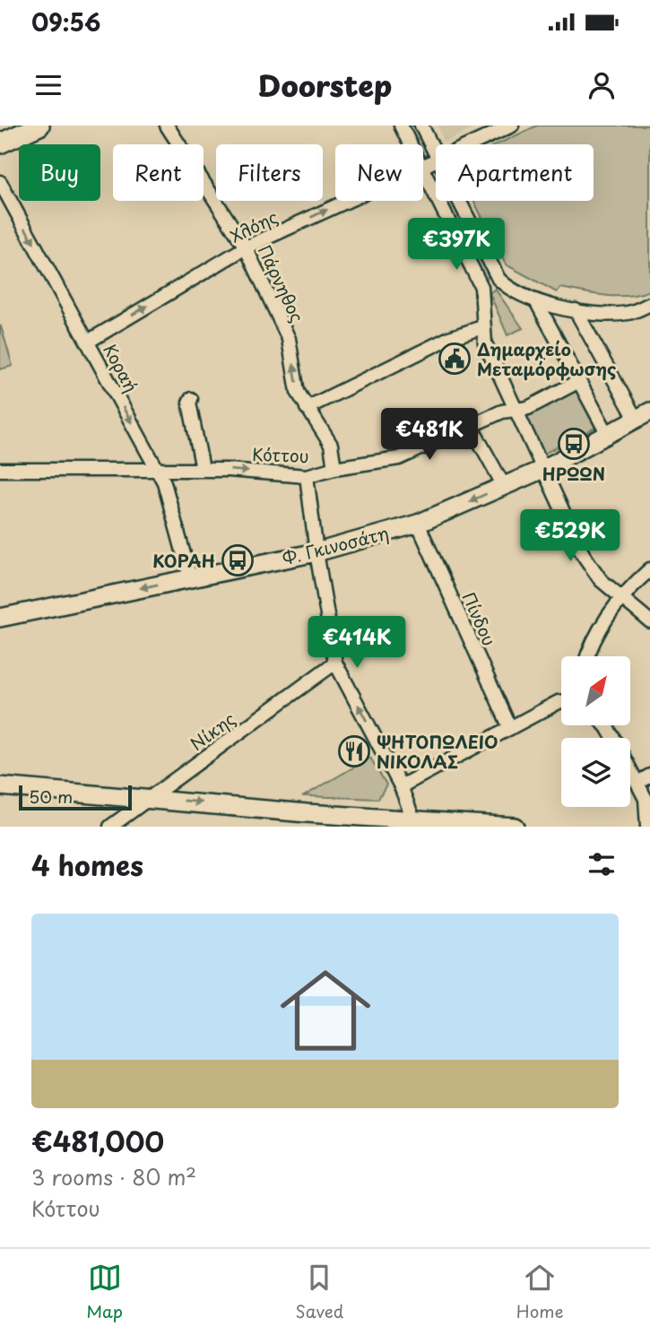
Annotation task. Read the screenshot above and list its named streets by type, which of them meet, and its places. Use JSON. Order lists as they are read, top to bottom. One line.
{"streets":{"main road":["Φ. Γκινοσάτη"],"street":["Χλόης","Πάρνηθος","Κοραή","Κόττου","Πίνδου","Νίκης"]},"crossings":[["Χλόης","Πάρνηθος"],["Χλόης","Κοραή"],["Πάρνηθος","Κόττου"],["Κοραή","Κόττου"],["Κοραή","Φ. Γκινοσάτη"],["Φ. Γκινοσάτη","Πίνδου"]],"one_way":["Χλόης","Πάρνηθος","Κοραή","Φ. Γκινοσάτη"],"places":{"public building":["Δημαρχείο Μεταμόρφωσης"],"bus stop":["ΗΡΩΩΝ","ΚΟΡΑΗ"],"restaurant":["ΨΗΤΟΠΩΛΕΊΟ ΝΙΚΟΛΑΣ"]},"scale_bar":"50 m","north":"top right","page":{"status":"09:56","header":"Doorstep","chip":["Buy","Rent","Filters","New","Apartment"],"price":["€397K","€481K","€529K","€414K"],"scale":"50 m","heading":"4 homes","list":[{"name":"€481,000","note":"3 rooms · 80 m² · Κόττου"}],"tabs":["Map","Saved","Home"]}}
